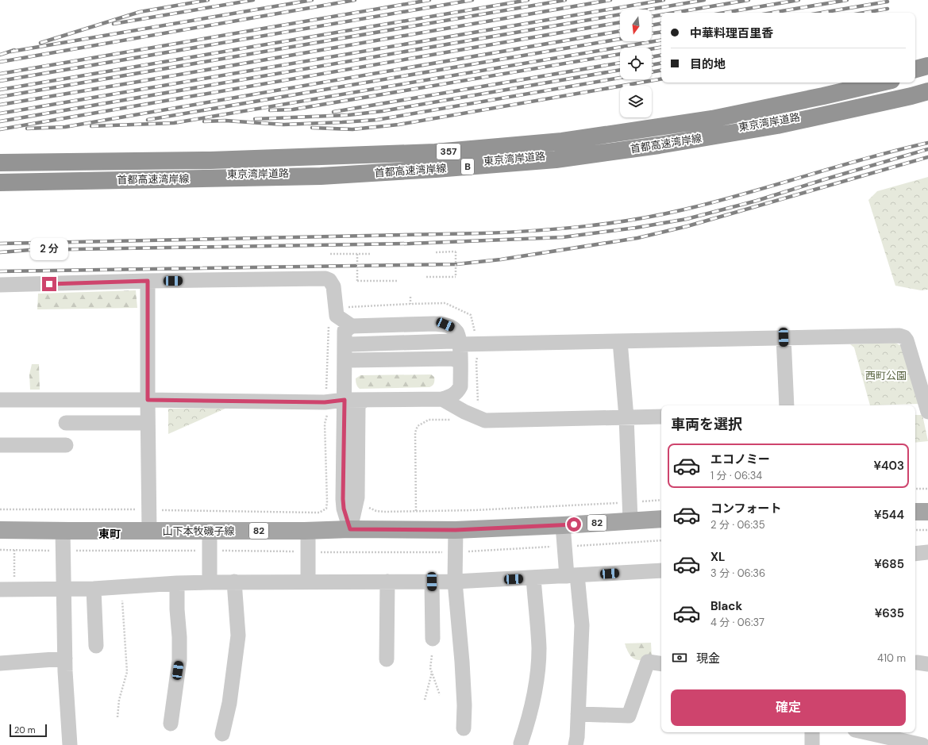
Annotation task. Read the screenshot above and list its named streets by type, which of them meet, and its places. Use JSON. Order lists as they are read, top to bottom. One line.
{"streets":{"highway":["東京湾岸道路","首都高速湾岸線","357","B"],"main road":["82","山下本牧磯子線"]},"districts":["東町"],"parks":["西町公園"],"scale_bar":"20 m","north":"bottom","page":{"banner":["中華料理百里香","目的地"],"bubble":"2 分","heading":"車両を選択","list":[{"name":"エコノミー","note":"1 分 · 06:34","value":"¥403"},{"name":"コンフォート","note":"2 分 · 06:35","value":"¥544"},{"name":"XL","note":"3 分 · 06:36","value":"¥685"},{"name":"Black","note":"4 分 · 06:37","value":"¥635"}],"pay":["現金","410 m"],"buttons":"確定","scale":"20 m"}}
